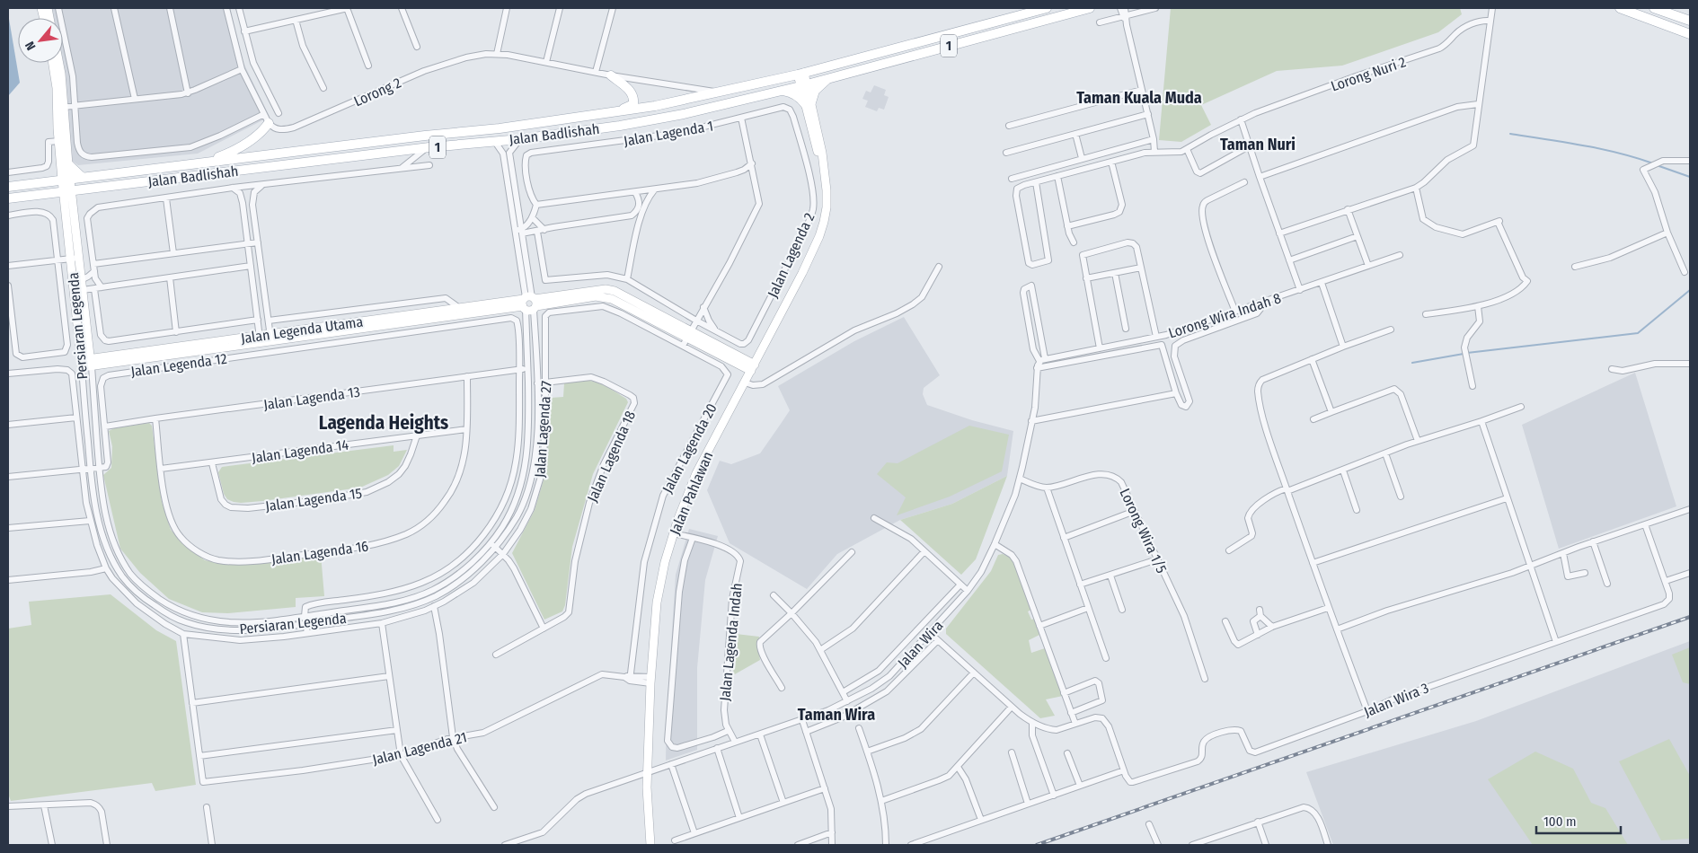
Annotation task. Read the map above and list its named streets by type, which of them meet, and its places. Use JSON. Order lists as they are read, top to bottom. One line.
{"streets":{"main road":["1","Jalan Badlishah"],"street":["Lorong Nuri 2","Lorong 2","Jalan Lagenda 1","Jalan Lagenda 2","Lorong Wira Indah 8","Persiaran Legenda","Jalan Legenda Utama","Jalan Legenda 12","Jalan Lagenda 13","Jalan Lagenda 27","Jalan Lagenda 20","Jalan Lagenda 14","Jalan Lagenda 18","Jalan Pahlawan","Jalan Lagenda 15","Lorong Wira 1/5","Jalan Lagenda 16","Jalan Lagenda Indah","Jalan Wira","Jalan Wira 3","Jalan Lagenda 21"]},"crossings":[["Lorong 2","Jalan Badlishah"],["Jalan Lagenda 1","Jalan Lagenda 2"],["Jalan Badlishah","Persiaran Legenda"],["Jalan Badlishah","Jalan Pahlawan"],["Lorong Wira Indah 8","Jalan Wira"],["Persiaran Legenda","Jalan Legenda Utama"],["Persiaran Legenda","Jalan Legenda 12"],["Persiaran Legenda","Jalan Lagenda 13"],["Persiaran Legenda","Jalan Lagenda 18"],["Jalan Legenda 12","Jalan Lagenda 13"],["Jalan Lagenda 13","Jalan Lagenda 16"],["Jalan Lagenda 27","Jalan Lagenda 20"],["Jalan Lagenda 27","Jalan Lagenda 18"],["Jalan Lagenda 20","Jalan Lagenda 21"],["Jalan Lagenda 14","Jalan Lagenda 15"],["Jalan Lagenda 14","Jalan Lagenda 16"],["Jalan Pahlawan","Jalan Lagenda Indah"],["Jalan Pahlawan","Jalan Wira"],["Jalan Pahlawan","Jalan Lagenda 21"],["Jalan Lagenda Indah","Jalan Wira"]],"districts":["Taman Kuala Muda","Taman Nuri","Lagenda Heights","Taman Wira"],"scale_bar":"100 m","north":"bottom left"}
